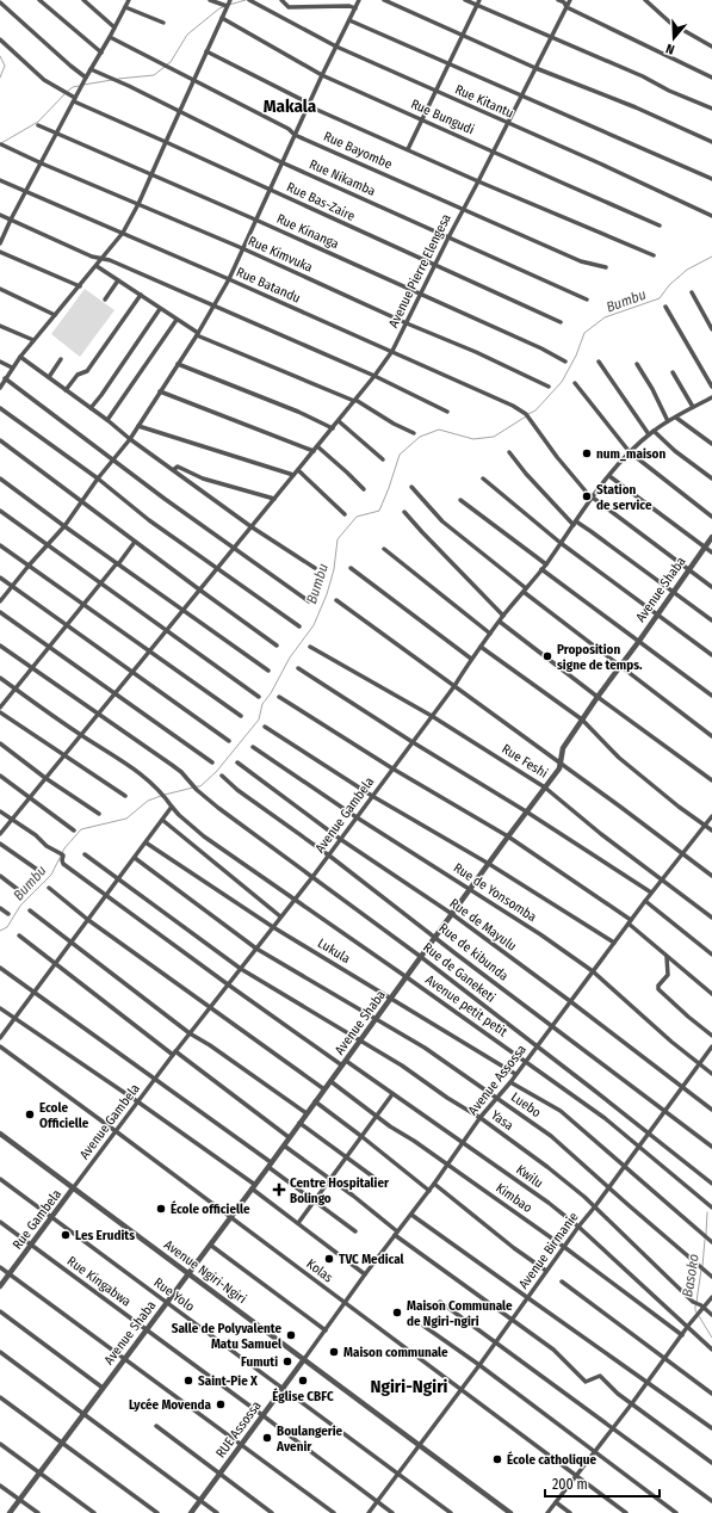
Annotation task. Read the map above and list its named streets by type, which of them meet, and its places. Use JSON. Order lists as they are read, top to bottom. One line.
{"streets":{"street":["Rue Kitantu","Rue Bungudi","Rue Bayombe","Rue Nikamba","Rue Bas-Zaire","Rue Kinanga","Rue Kimvuka","Avenue Pierre Elengesa","Rue Batandu","Avenue Shaba","Rue Feshi","Avenue Gambela","Rue de Yonsomba","Rue de Mayulu","Lukula","Rue de kibunda","Rue de Ganeketi","Avenue petit petit","Avenue Assossa","Luebo","Yasa","Kwilu","Kimbao","Rue Gambela","Avenue Birmanie","Kolas","Avenue Ngiri-Ngiri","Rue Kingabwa","Rue Yolo","RUE Assossa"]},"crossings":[["Rue Kitantu","Avenue Pierre Elengesa"],["Rue Bungudi","Avenue Pierre Elengesa"],["Rue Bayombe","Avenue Pierre Elengesa"],["Rue Nikamba","Avenue Pierre Elengesa"],["Rue Bas-Zaire","Avenue Pierre Elengesa"],["Rue Kinanga","Avenue Pierre Elengesa"],["Rue Kimvuka","Avenue Pierre Elengesa"],["Avenue Pierre Elengesa","Rue Batandu"],["Avenue Pierre Elengesa","Rue de Ganeketi"],["Avenue Pierre Elengesa","Avenue petit petit"],["Avenue Pierre Elengesa","Kwilu"],["Rue Batandu","Avenue Gambela"],["Avenue Shaba","Rue Feshi"],["Avenue Shaba","Rue de Yonsomba"],["Avenue Shaba","Rue de Mayulu"],["Avenue Shaba","Lukula"],["Avenue Shaba","Rue de kibunda"],["Avenue Shaba","Rue de Ganeketi"],["Avenue Shaba","Avenue petit petit"],["Avenue Shaba","Luebo"],["Avenue Shaba","Yasa"],["Avenue Shaba","Kwilu"],["Avenue Shaba","Kimbao"],["Avenue Shaba","Kolas"],["Avenue Shaba","Avenue Ngiri-Ngiri"],["Avenue Shaba","Rue Kingabwa"],["Avenue Shaba","Rue Yolo"],["Rue Feshi","Avenue Gambela"],["Rue Feshi","Avenue Assossa"],["Avenue Gambela","Rue de Yonsomba"],["Avenue Gambela","Rue de Mayulu"],["Avenue Gambela","Lukula"],["Avenue Gambela","Rue de kibunda"],["Avenue Gambela","Rue de Ganeketi"],["Avenue Gambela","Avenue petit petit"],["Avenue Gambela","Luebo"],["Avenue Gambela","Yasa"],["Avenue Gambela","Kwilu"],["Avenue Gambela","Rue Gambela"],["Avenue Gambela","Kolas"],["Avenue Gambela","Avenue Ngiri-Ngiri"],["Rue de Yonsomba","Avenue Assossa"],["Rue de Yonsomba","Avenue Birmanie"],["Rue de Mayulu","Avenue Assossa"],["Rue de Mayulu","Avenue Birmanie"],["Lukula","Avenue Assossa"],["Rue de kibunda","Avenue Assossa"],["Rue de kibunda","Avenue Birmanie"],["Rue de Ganeketi","Avenue Assossa"],["Rue de Ganeketi","Avenue Birmanie"],["Avenue petit petit","Avenue Assossa"],["Avenue petit petit","Avenue Birmanie"],["Avenue Assossa","Luebo"],["Avenue Assossa","Yasa"],["Avenue Assossa","Kwilu"],["Avenue Assossa","Kimbao"],["Avenue Assossa","Kolas"],["Avenue Assossa","Avenue Ngiri-Ngiri"],["Avenue Assossa","RUE Assossa"],["Luebo","Avenue Birmanie"],["Yasa","Avenue Birmanie"],["Kwilu","Avenue Birmanie"],["Kimbao","Avenue Birmanie"],["Rue Gambela","Avenue Ngiri-Ngiri"],["Rue Gambela","Rue Kingabwa"],["Rue Gambela","Rue Yolo"],["Avenue Birmanie","Kolas"],["Avenue Birmanie","Avenue Ngiri-Ngiri"],["Avenue Birmanie","Rue Kingabwa"],["Avenue Birmanie","Rue Yolo"],["Avenue Ngiri-Ngiri","RUE Assossa"],["Rue Kingabwa","RUE Assossa"],["Rue Yolo","RUE Assossa"]],"districts":["Makala","Ngiri-Ngiri"],"water":["Bumbu","Basoko"],"places":{"other":["num_maison","Station de service","Proposition signe de temps.","Ecole Officielle","École officielle","Les Erudits","TVC Medical","Maison Communale de Ngiri-ngiri","Salle de Polyvalente Matu Samuel","Maison communale","Fumuti","Saint-Pie X","Église CBFC","Lycée Movenda","Boulangerie Avenir","École catholique"],"health":["Centre Hospitalier Bolingo"]},"scale_bar":"200 m","north":"bottom"}
